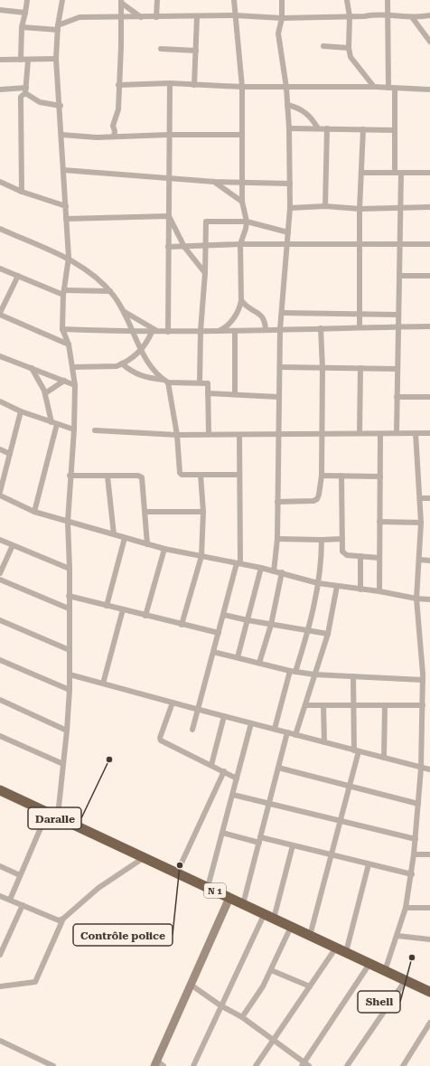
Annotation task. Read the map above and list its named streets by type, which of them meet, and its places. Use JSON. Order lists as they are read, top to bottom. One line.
{"streets":{"highway":["N 1"]},"places":["Daralle","Contrôle police","Shell"]}
